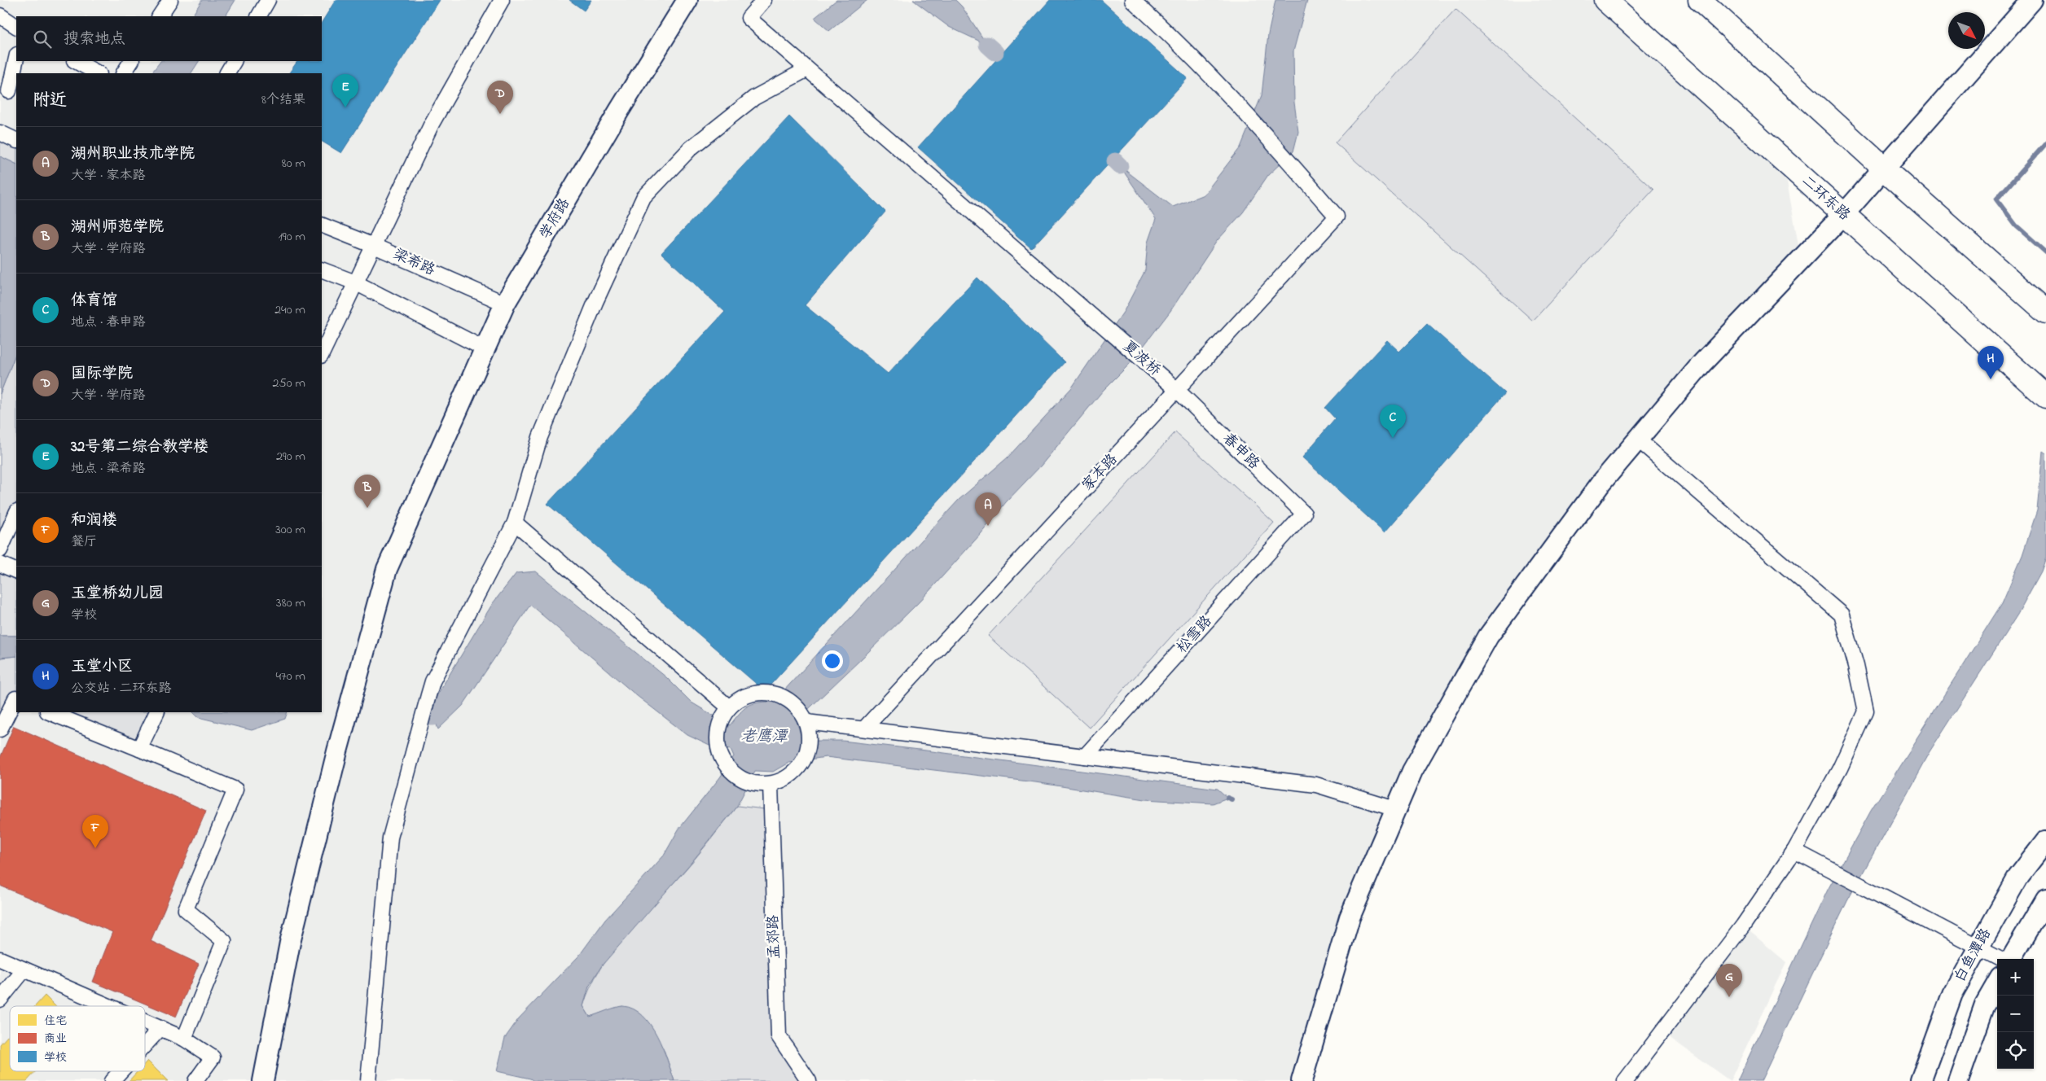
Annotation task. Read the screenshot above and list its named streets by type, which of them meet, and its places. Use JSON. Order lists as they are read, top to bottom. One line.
{"streets":{"main road":["二环东路","学府路","白鱼潭路"],"street":["梁希路","夏波桥","春申路","家本路","松雪路","孟郊路"]},"crossings":[["学府路","梁希路"],["夏波桥","春申路"],["夏波桥","家本路"],["春申路","家本路"],["春申路","松雪路"]],"water":["老鹰潭"],"legend":["住宅","商业","学校"],"north":"bottom right","page":{"search":"搜索地点","heading":["附近","8个结果"],"pins":["E","D","H","C","B","A","F","G"],"list":[{"mark":"A","name":"湖州职业技术学院","note":"大学 · 家本路","value":"80 m"},{"mark":"B","name":"湖州师范学院","note":"大学 · 学府路","value":"190 m"},{"mark":"C","name":"体育馆","note":"地点 · 春申路","value":"240 m"},{"mark":"D","name":"国际学院","note":"大学 · 学府路","value":"250 m"},{"mark":"E","name":"32号第二综合教学楼","note":"地点 · 梁希路","value":"290 m"},{"mark":"F","name":"和润楼","note":"餐厅","value":"300 m"},{"mark":"G","name":"玉堂桥幼儿园","note":"学校","value":"380 m"},{"mark":"H","name":"玉堂小区","note":"公交站 · 二环东路","value":"470 m"}],"map_buttons":["+","−"]}}
